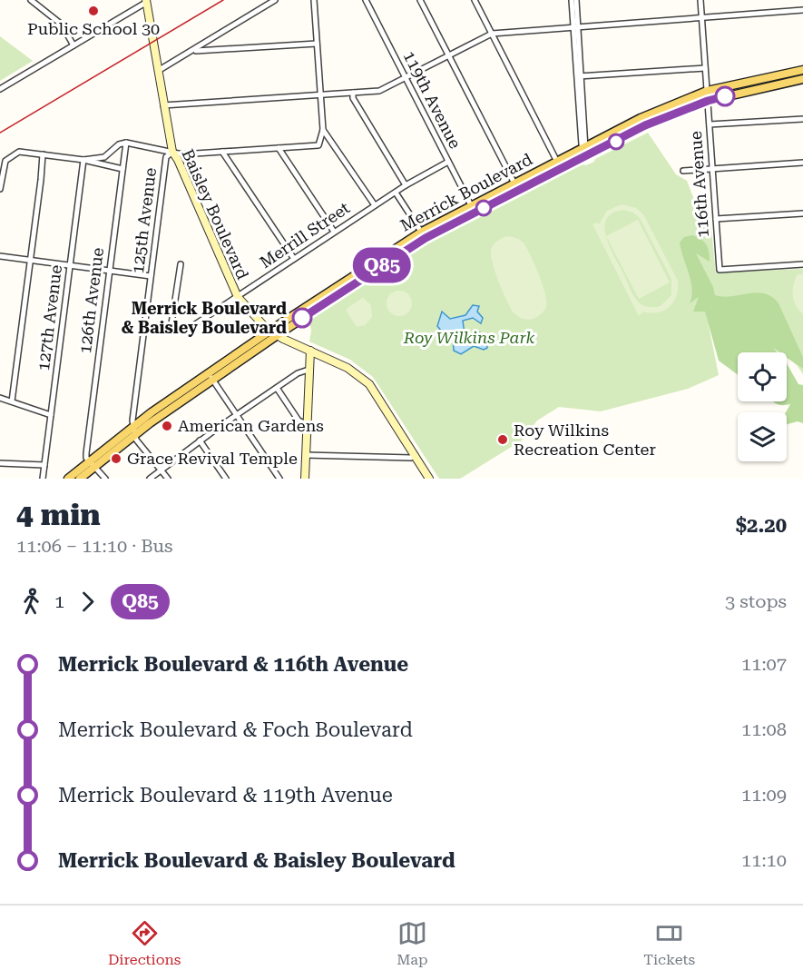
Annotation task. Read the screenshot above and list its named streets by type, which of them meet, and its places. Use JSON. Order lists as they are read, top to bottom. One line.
{"streets":{"main road":["Merrick Boulevard","Baisley Boulevard"],"street":["119th Avenue","116th Avenue","125th Avenue","Merrill Street","126th Avenue","127th Avenue"]},"crossings":[["119th Avenue","Merrick Boulevard"],["119th Avenue","Merrill Street"],["116th Avenue","Merrick Boulevard"],["Merrick Boulevard","Baisley Boulevard"],["Merrick Boulevard","125th Avenue"],["Merrick Boulevard","126th Avenue"],["Baisley Boulevard","125th Avenue"],["Baisley Boulevard","Merrill Street"],["125th Avenue","Merrill Street"]],"parks":["Roy Wilkins Park"],"places":["Public School 30","Merrick Boulevard & Baisley Boulevard","American Gardens","Roy Wilkins Recreation Center","Grace Revival Temple"],"lines":["bus line Q85"],"page":{"on_map":"Q85","heading":["4 min","11:06 – 11:10 · Bus","$2.20"],"legs":["1","Q85","3 stops"],"list":[{"name":"Merrick Boulevard & 116th Avenue","value":"11:07"},{"name":"Merrick Boulevard & Foch Boulevard","value":"11:08"},{"name":"Merrick Boulevard & 119th Avenue","value":"11:09"},{"name":"Merrick Boulevard & Baisley Boulevard","value":"11:10"}],"tabs":["Directions","Map","Tickets"]}}
